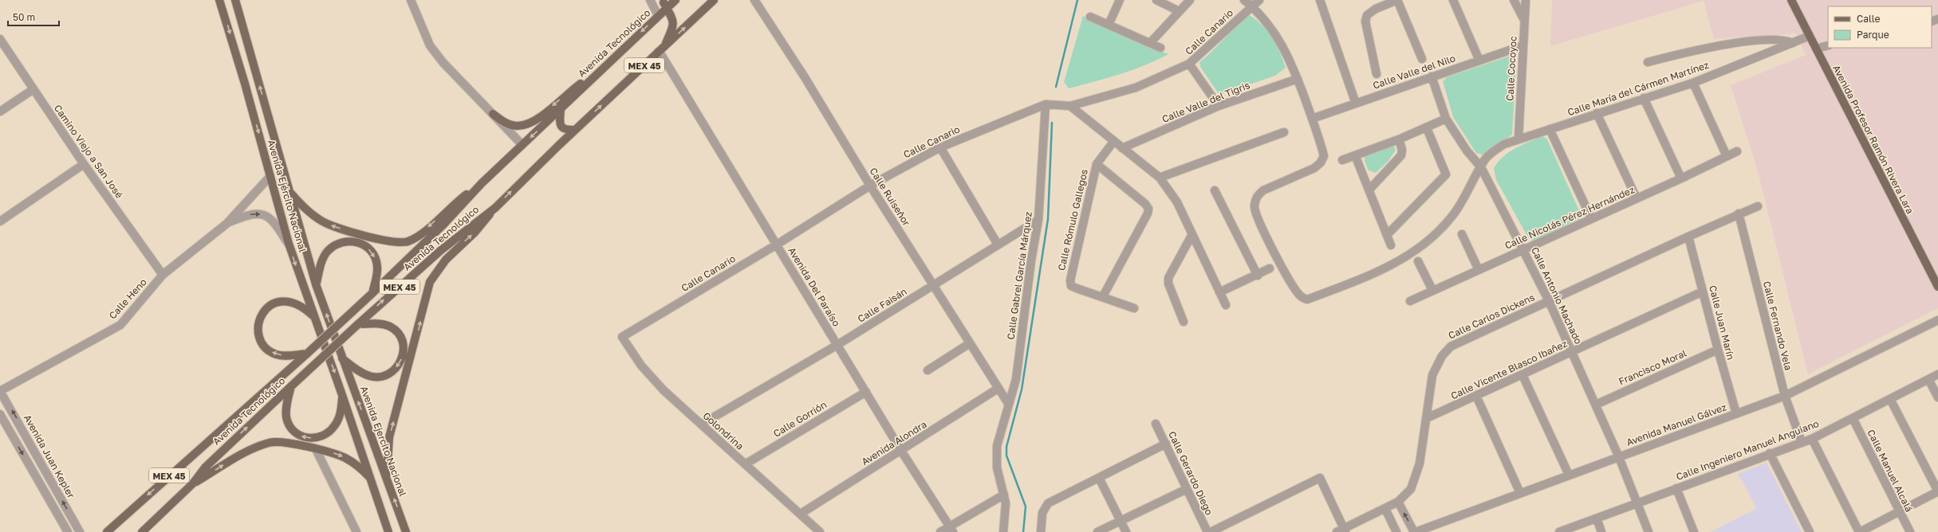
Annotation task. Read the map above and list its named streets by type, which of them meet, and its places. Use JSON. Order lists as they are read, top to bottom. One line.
{"streets":{"main road":["Avenida Tecnológico","MEX 45","Avenida Profesor Ramón Rivera Lara","Avenida Ejército Nacional","Avenida Ejercito Nacional"],"street":["Calle Canario","Calle Cocoyoc","Calle Valle del Nilo","Calle María del Cármen Martínez","Calle Valle del Tigris","Camino Viejo a San José","Calle Ruiseñor","Calle Nicolás Pérez Hernández","Calle Rómulo Gallegos","Calle Gabrel García Márquez","Avenida Del Paraíso","Calle Antonio Machado","Calle Heno","Calle Faisán","Calle Carlos Dickens","Calle Juan Marín","Calle Fernando Vela","Francisco Moral","Calle Vicente Blasco Ibañez","Calle Gorrión","Avenida Manuel Gálvez","Golondrina","Avenida Alondra","Calle Ingeniero Manuel Anguiano","Avenida Juan Kepler","Calle Manuel Alcalá","Calle Gerardo Diego"]},"crossings":[["Calle Canario","Calle Ruiseñor"],["Calle Canario","Calle Gabrel García Márquez"],["Calle Canario","Avenida Del Paraíso"],["Calle Canario","Golondrina"],["Avenida Tecnológico","Avenida Del Paraíso"],["Calle Cocoyoc","Calle Valle del Nilo"],["Calle Cocoyoc","Calle María del Cármen Martínez"],["Calle Valle del Nilo","Calle María del Cármen Martínez"],["Calle Valle del Nilo","Calle Antonio Machado"],["Calle María del Cármen Martínez","Avenida Profesor Ramón Rivera Lara"],["Calle María del Cármen Martínez","Calle Antonio Machado"],["Camino Viejo a San José","Calle Heno"],["Avenida Ejército Nacional","Calle Heno"],["Avenida Ejército Nacional","Avenida Ejercito Nacional"],["Calle Ruiseñor","Calle Gabrel García Márquez"],["Calle Ruiseñor","Calle Faisán"],["Calle Ruiseñor","Avenida Alondra"],["Calle Nicolás Pérez Hernández","Calle Antonio Machado"],["Calle Gabrel García Márquez","Calle Faisán"],["Avenida Del Paraíso","Calle Faisán"],["Avenida Del Paraíso","Calle Gorrión"],["Avenida Del Paraíso","Avenida Alondra"],["Calle Antonio Machado","Calle Carlos Dickens"],["Calle Antonio Machado","Francisco Moral"],["Calle Antonio Machado","Calle Vicente Blasco Ibañez"],["Calle Antonio Machado","Avenida Manuel Gálvez"],["Calle Antonio Machado","Calle Ingeniero Manuel Anguiano"],["Calle Heno","Avenida Juan Kepler"],["Calle Faisán","Golondrina"],["Calle Carlos Dickens","Calle Juan Marín"],["Calle Carlos Dickens","Calle Fernando Vela"],["Calle Carlos Dickens","Calle Vicente Blasco Ibañez"],["Calle Juan Marín","Francisco Moral"],["Calle Juan Marín","Calle Vicente Blasco Ibañez"],["Calle Juan Marín","Avenida Manuel Gálvez"],["Calle Fernando Vela","Avenida Manuel Gálvez"],["Calle Fernando Vela","Calle Ingeniero Manuel Anguiano"],["Calle Gorrión","Golondrina"],["Golondrina","Avenida Alondra"],["Calle Ingeniero Manuel Anguiano","Calle Manuel Alcalá"]],"legend":["Calle","Parque"],"scale_bar":"50 m"}
